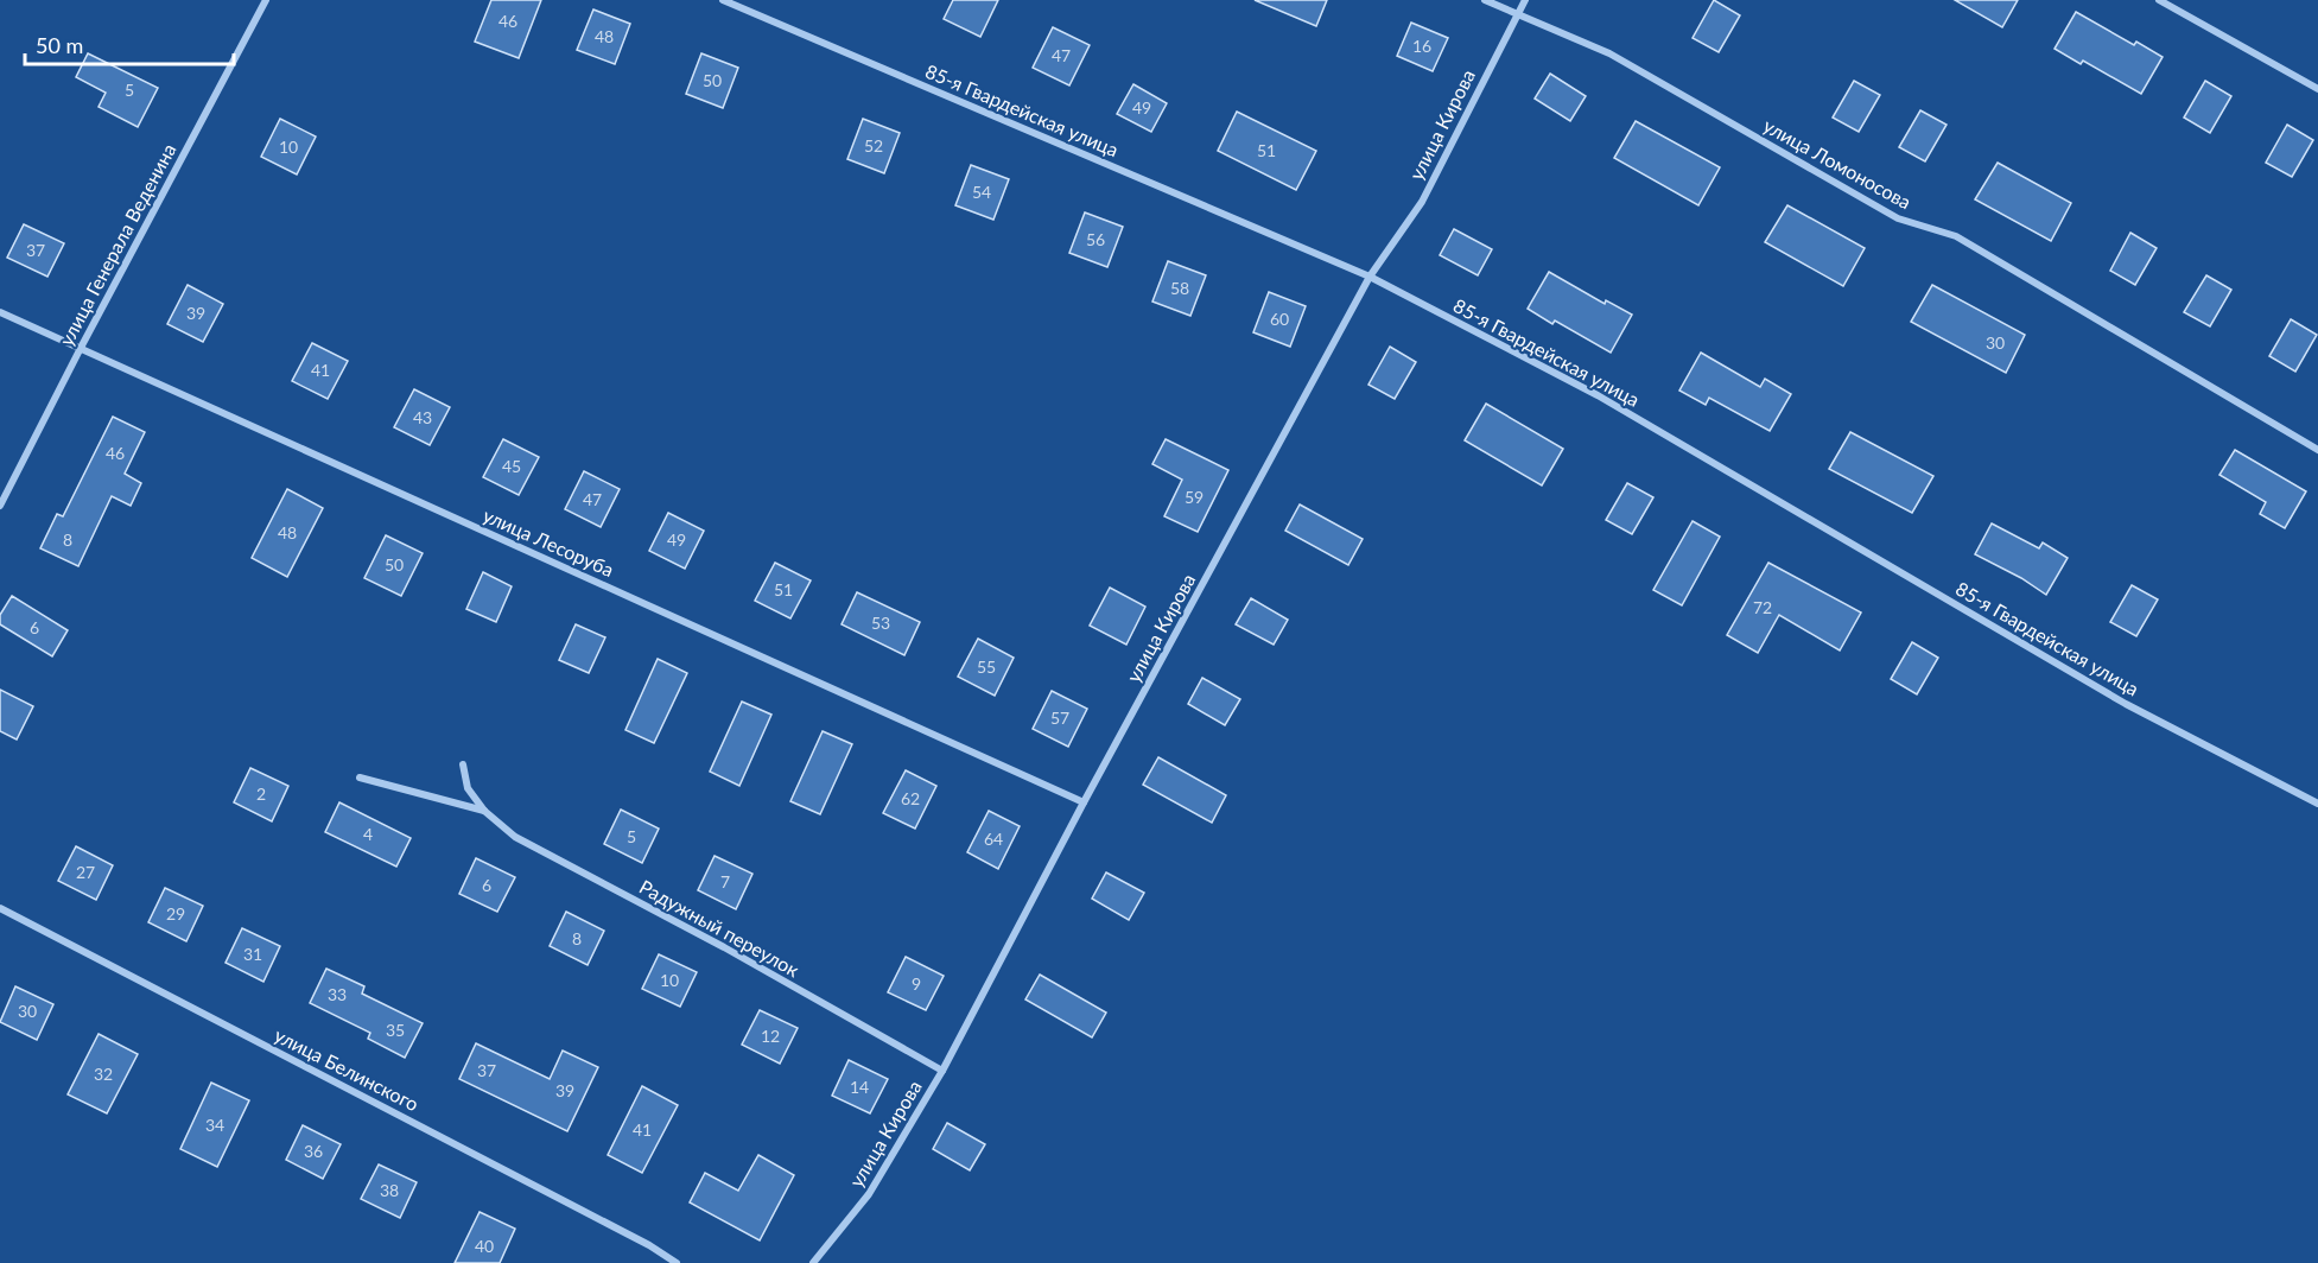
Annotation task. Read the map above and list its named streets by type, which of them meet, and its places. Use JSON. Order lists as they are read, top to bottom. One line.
{"streets":{"street":["85-я Гвардейская улица","улица Кирова","улица Ломоносова","улица Генерала Веденина","улица Лесоруба","Радужный переулок","улица Белинского"]},"crossings":[["85-я Гвардейская улица","улица Кирова"],["улица Кирова","улица Ломоносова"],["улица Кирова","улица Лесоруба"],["улица Кирова","Радужный переулок"],["улица Генерала Веденина","улица Лесоруба"]],"house_numbers":["46","48","16","47","50","5","49","52","10","51","54","56","37","58","39","60","30","41","43","46","45","59","47","48","8","49","50","51","72","53","6","55","57","2","62","4","5","64","27","7","6","29","8","31","10","9","33","30","35","12","37","32","14","39","34","41","36","38","40"],"scale_bar":"50 m"}
